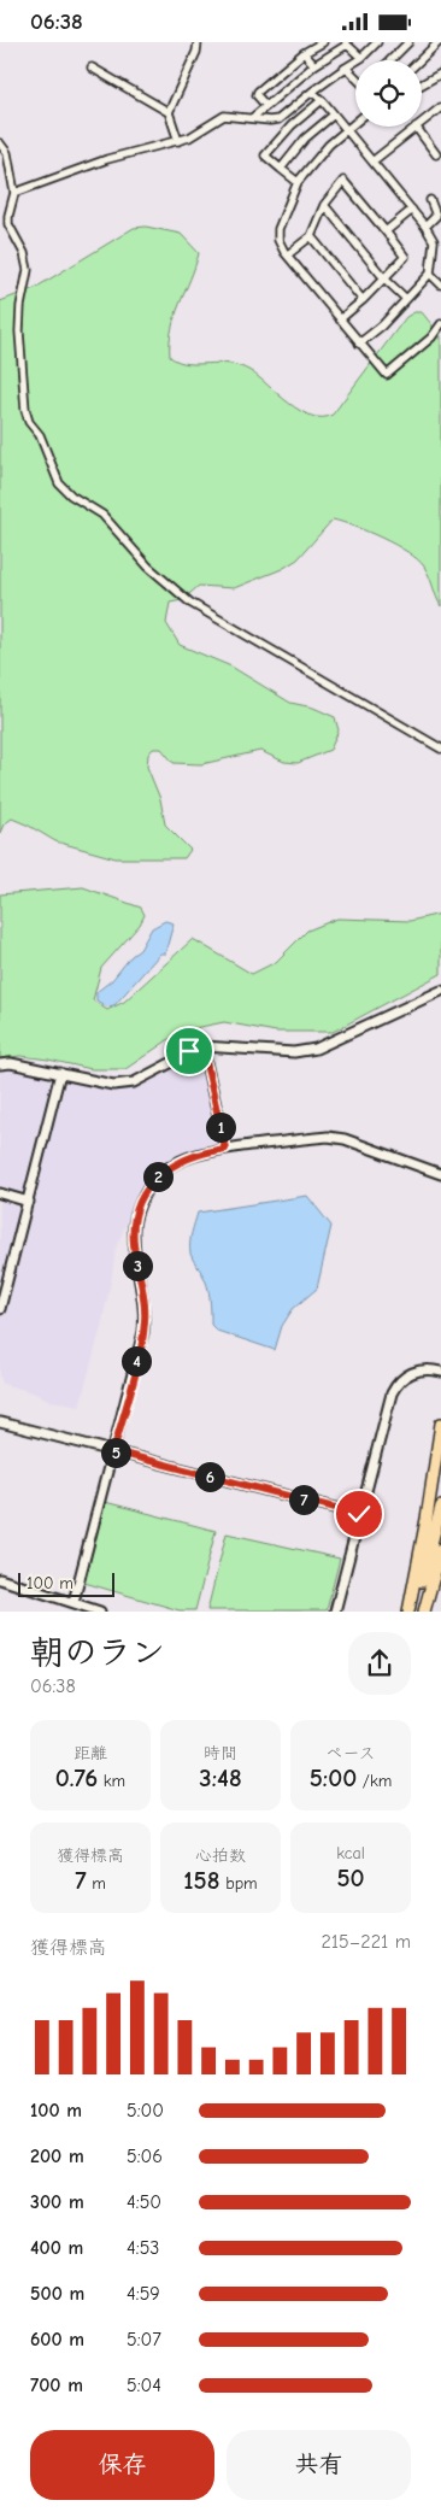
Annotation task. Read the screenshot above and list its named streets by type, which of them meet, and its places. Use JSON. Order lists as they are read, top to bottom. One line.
{"scale_bar":"100 m","page":{"status":"06:38","pins":["1","2","3","4","5","6","7"],"scale":"100 m","heading":["朝のラン","06:38"],"stats":[["距離","0.76 km"],["時間","3:48"],["ペース","5:00 /km"],["獲得標高","7 m"],["心拍数","158 bpm"],["kcal","50"]],"chart":["獲得標高","215–221 m"],"list":[{"name":"100 m","note":"5:00"},{"name":"200 m","note":"5:06"},{"name":"300 m","note":"4:50"},{"name":"400 m","note":"4:53"},{"name":"500 m","note":"4:59"},{"name":"600 m","note":"5:07"},{"name":"700 m","note":"5:04"}],"buttons":["保存","共有"]}}
